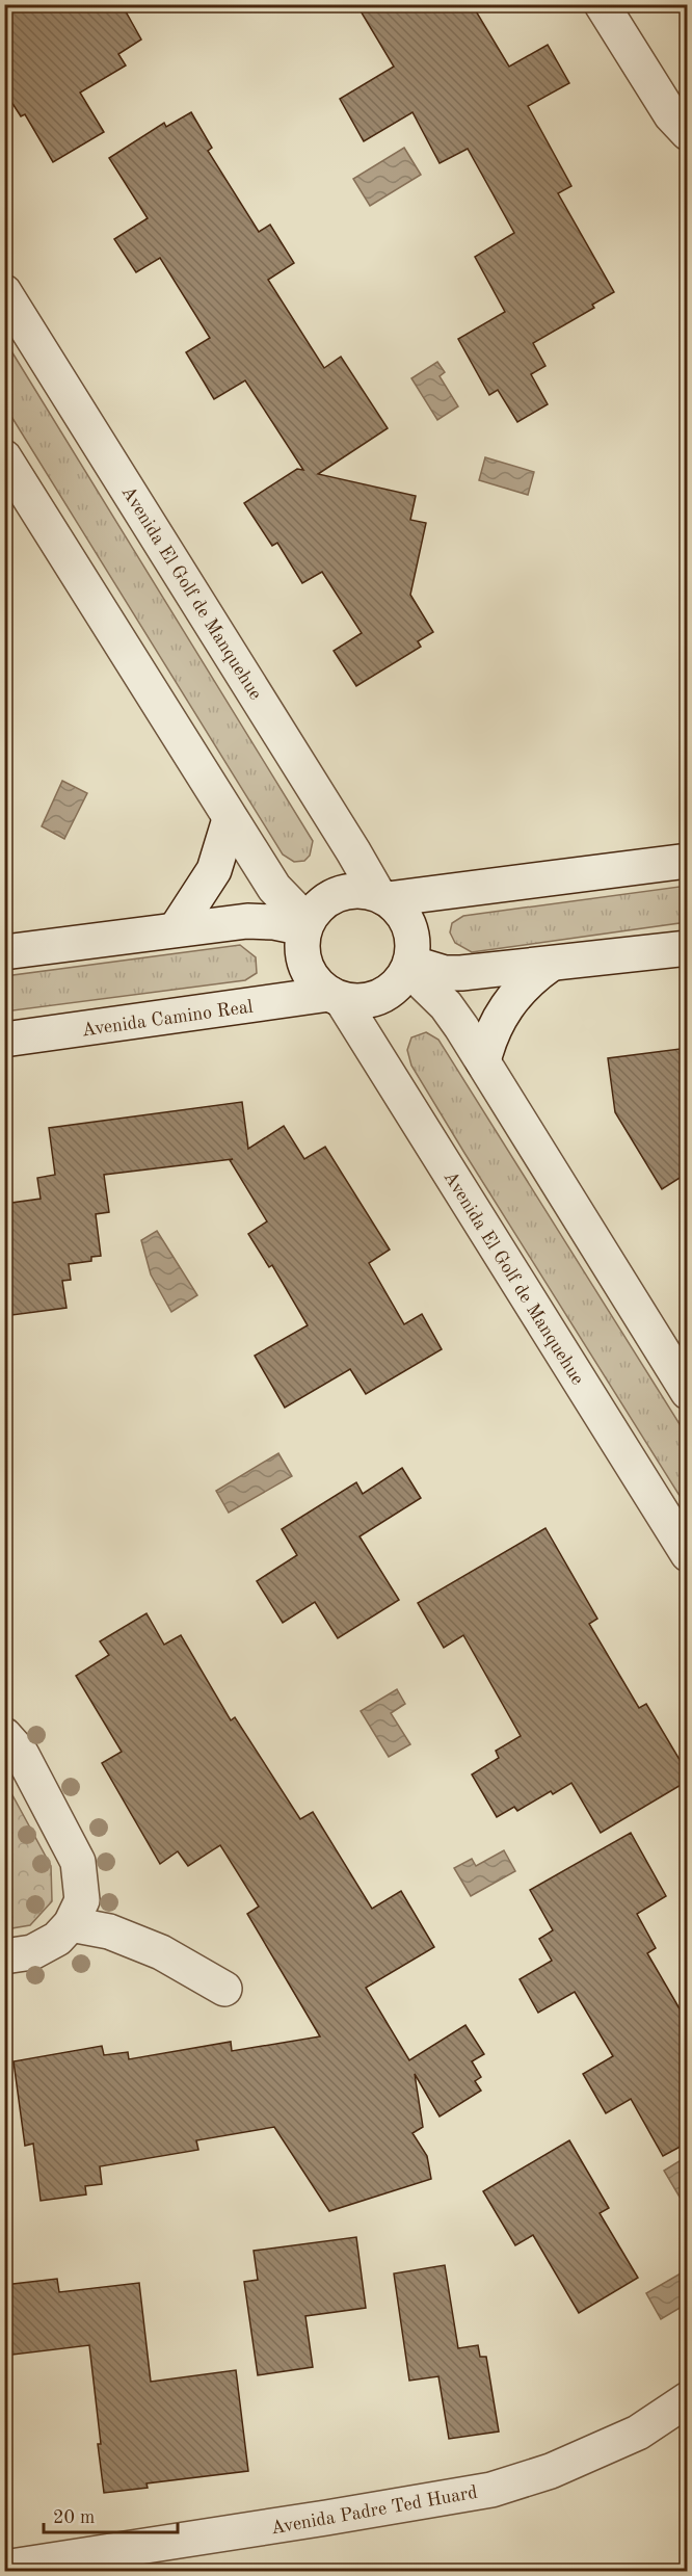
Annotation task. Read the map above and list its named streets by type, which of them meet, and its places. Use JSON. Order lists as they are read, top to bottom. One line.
{"streets":{"street":["Avenida El Golf de Manquehue","Avenida Camino Real","Avenida Padre Ted Huard"]},"crossings":[["Avenida El Golf de Manquehue","Avenida Camino Real"]],"scale_bar":"20 m"}
